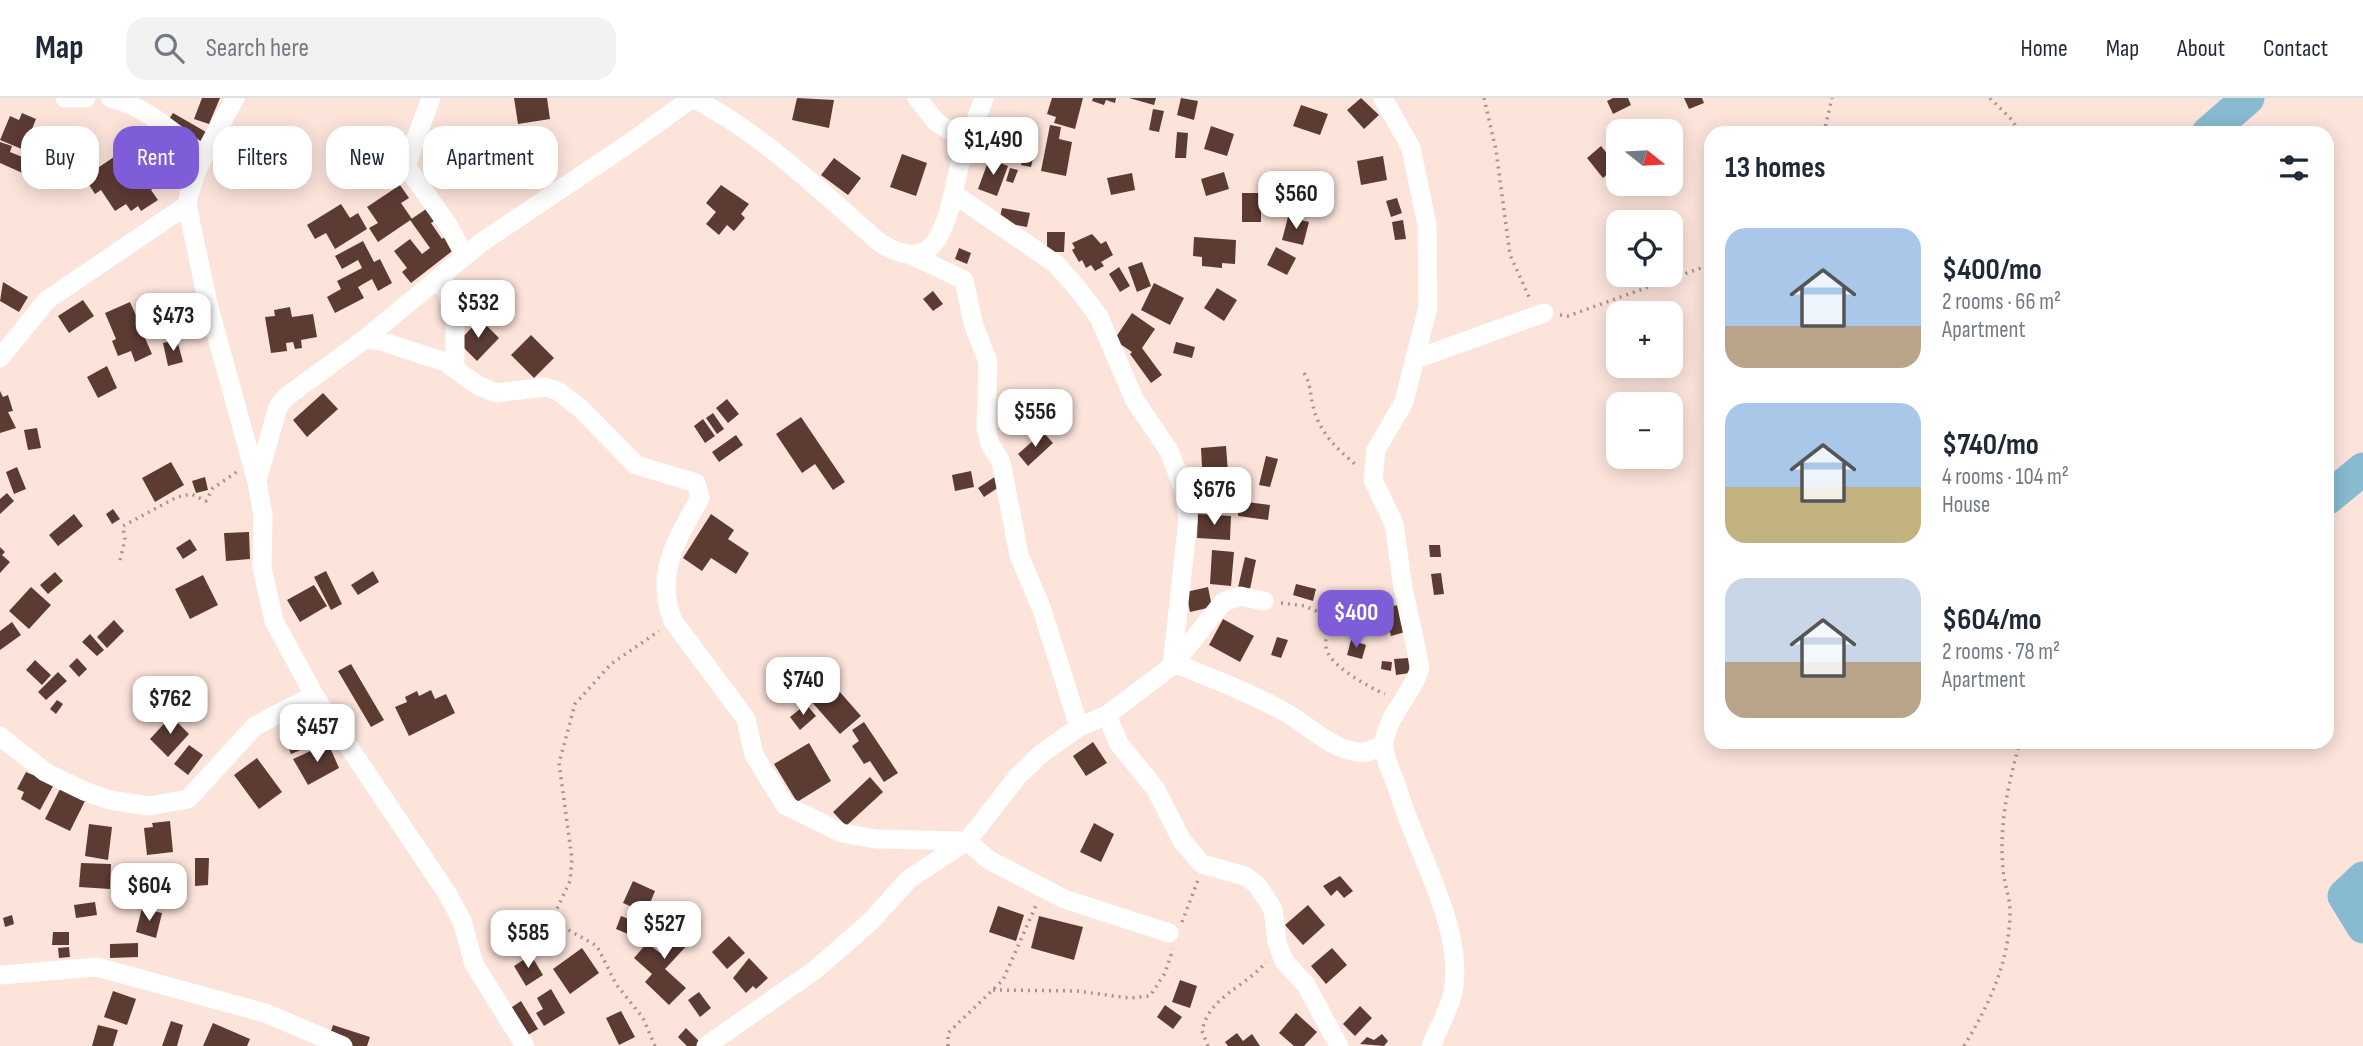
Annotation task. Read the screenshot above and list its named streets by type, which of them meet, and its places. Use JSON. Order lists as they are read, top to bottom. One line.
{"north":"right","page":{"header":"Map","search":"Search here","nav":["Home","Map","About","Contact"],"price":["$1,490","$560","$532","$473","$556","$676","$400","$740","$762","$457","$604","$527","$585"],"map_buttons":["+","−"],"chip":["Buy","Rent","Filters","New","Apartment"],"heading":"13 homes","list":[{"name":"$400/mo","note":"2 rooms · 66 m² · Apartment"},{"name":"$740/mo","note":"4 rooms · 104 m² · House"},{"name":"$604/mo","note":"2 rooms · 78 m² · Apartment"}]}}
